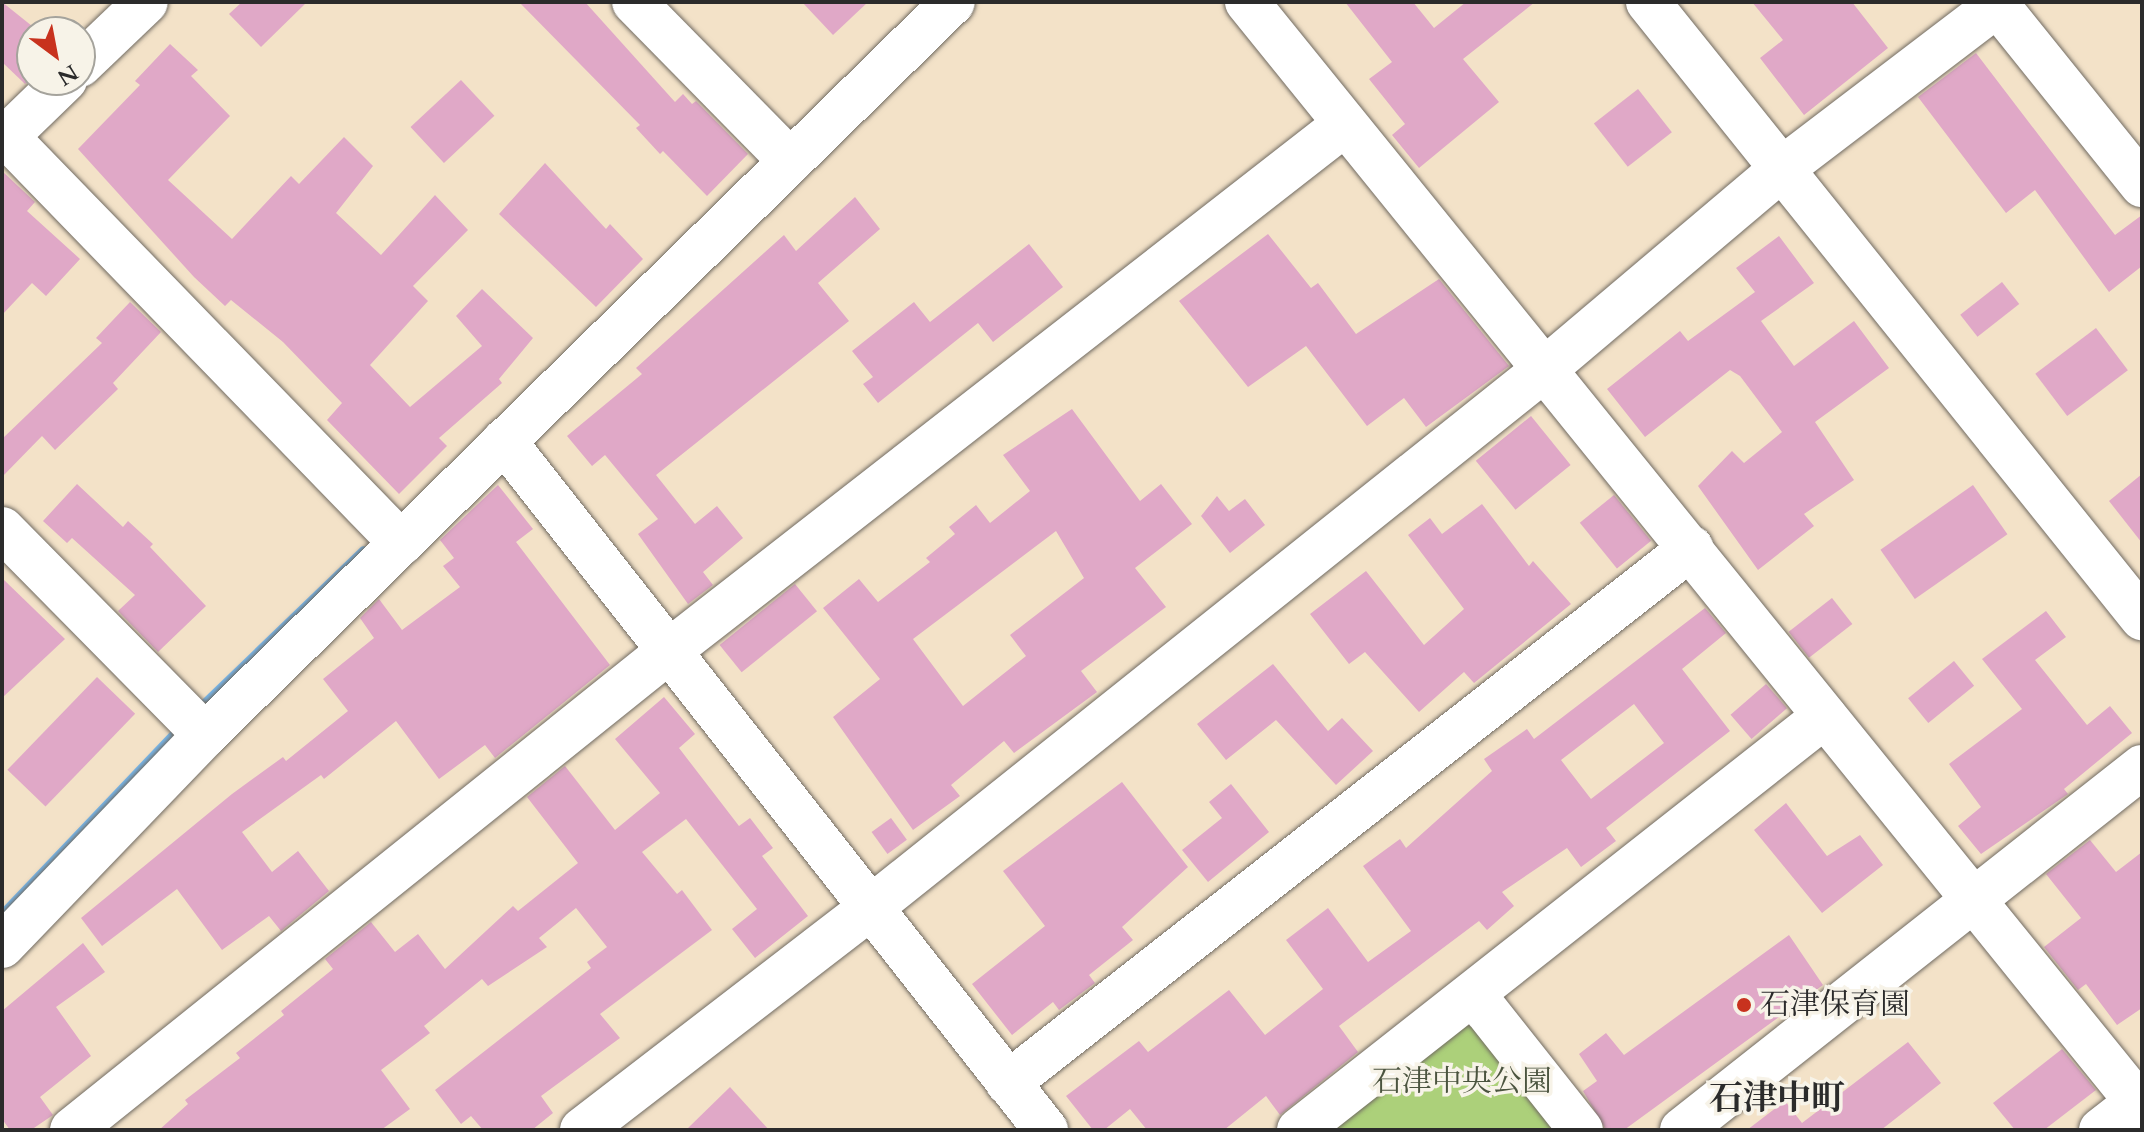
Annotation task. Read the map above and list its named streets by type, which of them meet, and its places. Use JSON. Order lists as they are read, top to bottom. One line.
{"districts":["石津中町"],"parks":["石津中央公園"],"places":["石津保育園"],"north":"bottom right"}
